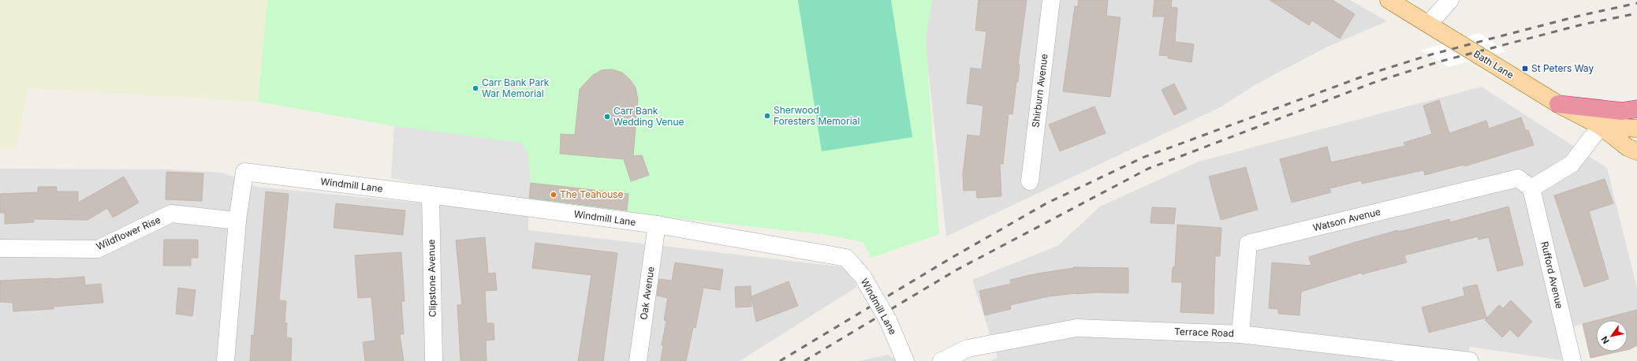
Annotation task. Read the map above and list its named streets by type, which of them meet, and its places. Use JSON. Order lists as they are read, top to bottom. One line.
{"streets":{"main road":["Bath Lane"],"street":["Shirburn Avenue","Windmill Lane","Watson Avenue","Wildflower Rise","Rufford Avenue","Clipstone Avenue","Oak Avenue","Terrace Road"]},"crossings":[["Windmill Lane","Wildflower Rise"],["Windmill Lane","Clipstone Avenue"],["Windmill Lane","Oak Avenue"],["Watson Avenue","Rufford Avenue"],["Watson Avenue","Terrace Road"]],"places":{"transit":["St Peters Way"],"other":["Carr Bank Park War Memorial","Sherwood Foresters Memorial","Carr Bank Wedding Venue","The Teahouse"]},"north":"bottom left"}
